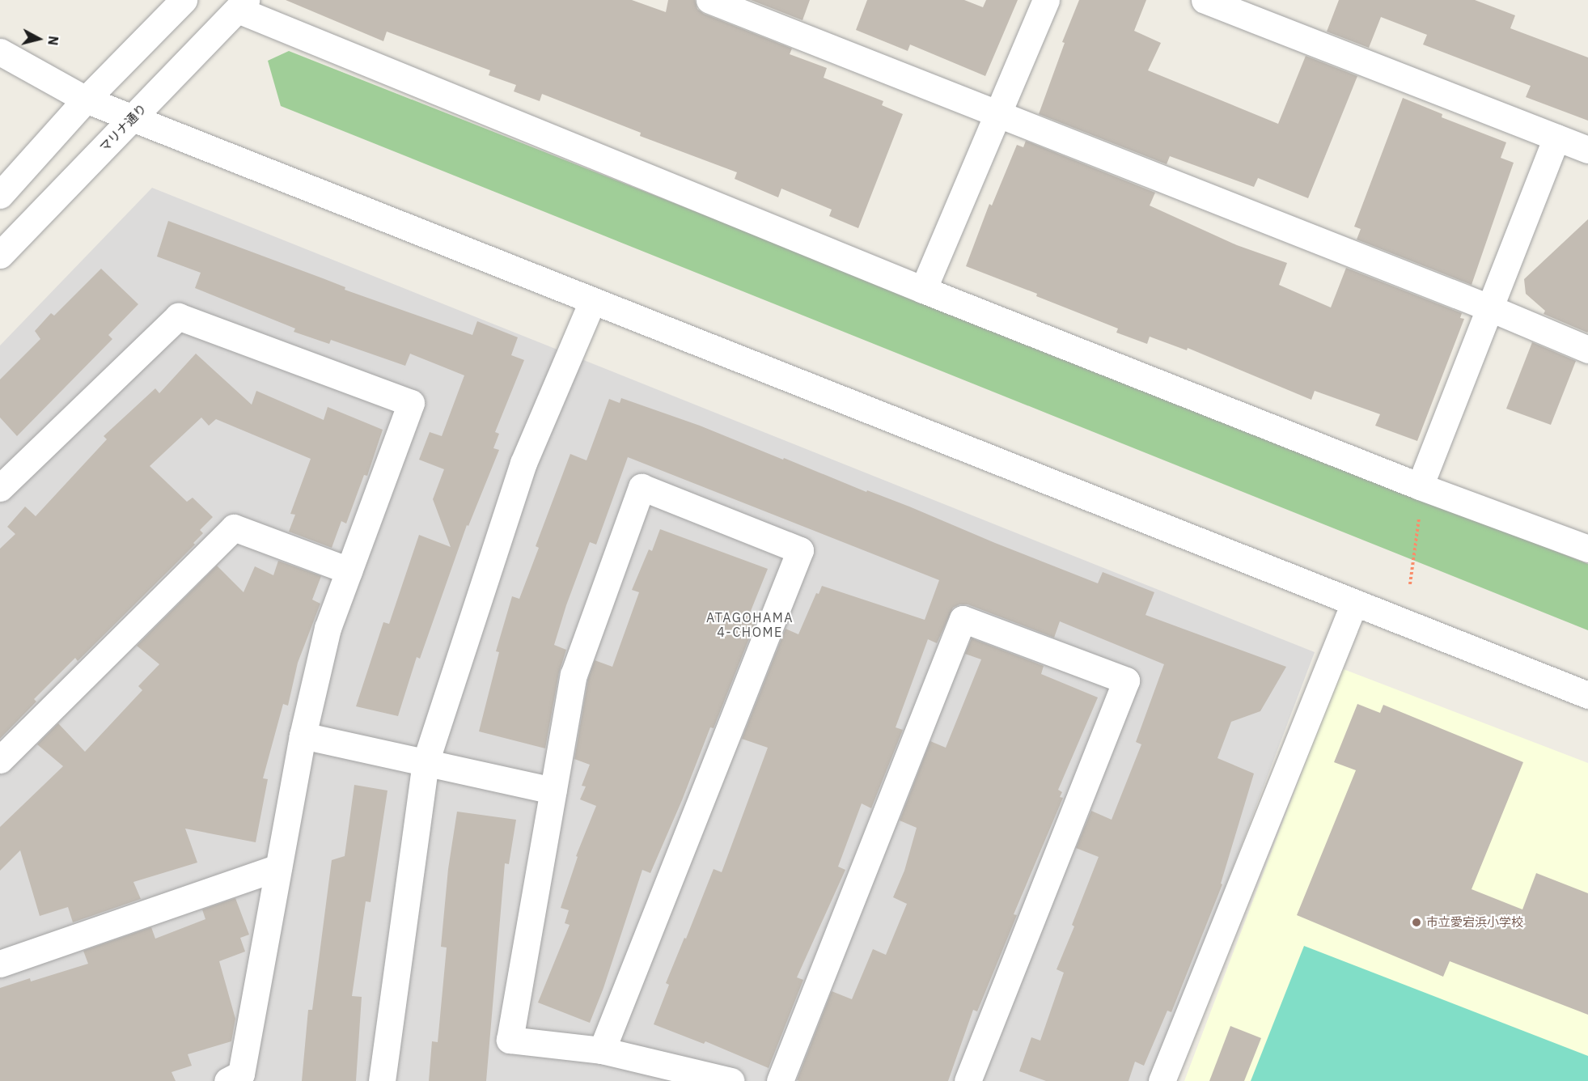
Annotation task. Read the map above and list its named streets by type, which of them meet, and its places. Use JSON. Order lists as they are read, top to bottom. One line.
{"streets":{"street":["マリナ通り"]},"districts":["ATAGOHAMA 4-CHOME"],"places":["市立愛宕浜小学校"],"north":"right"}
